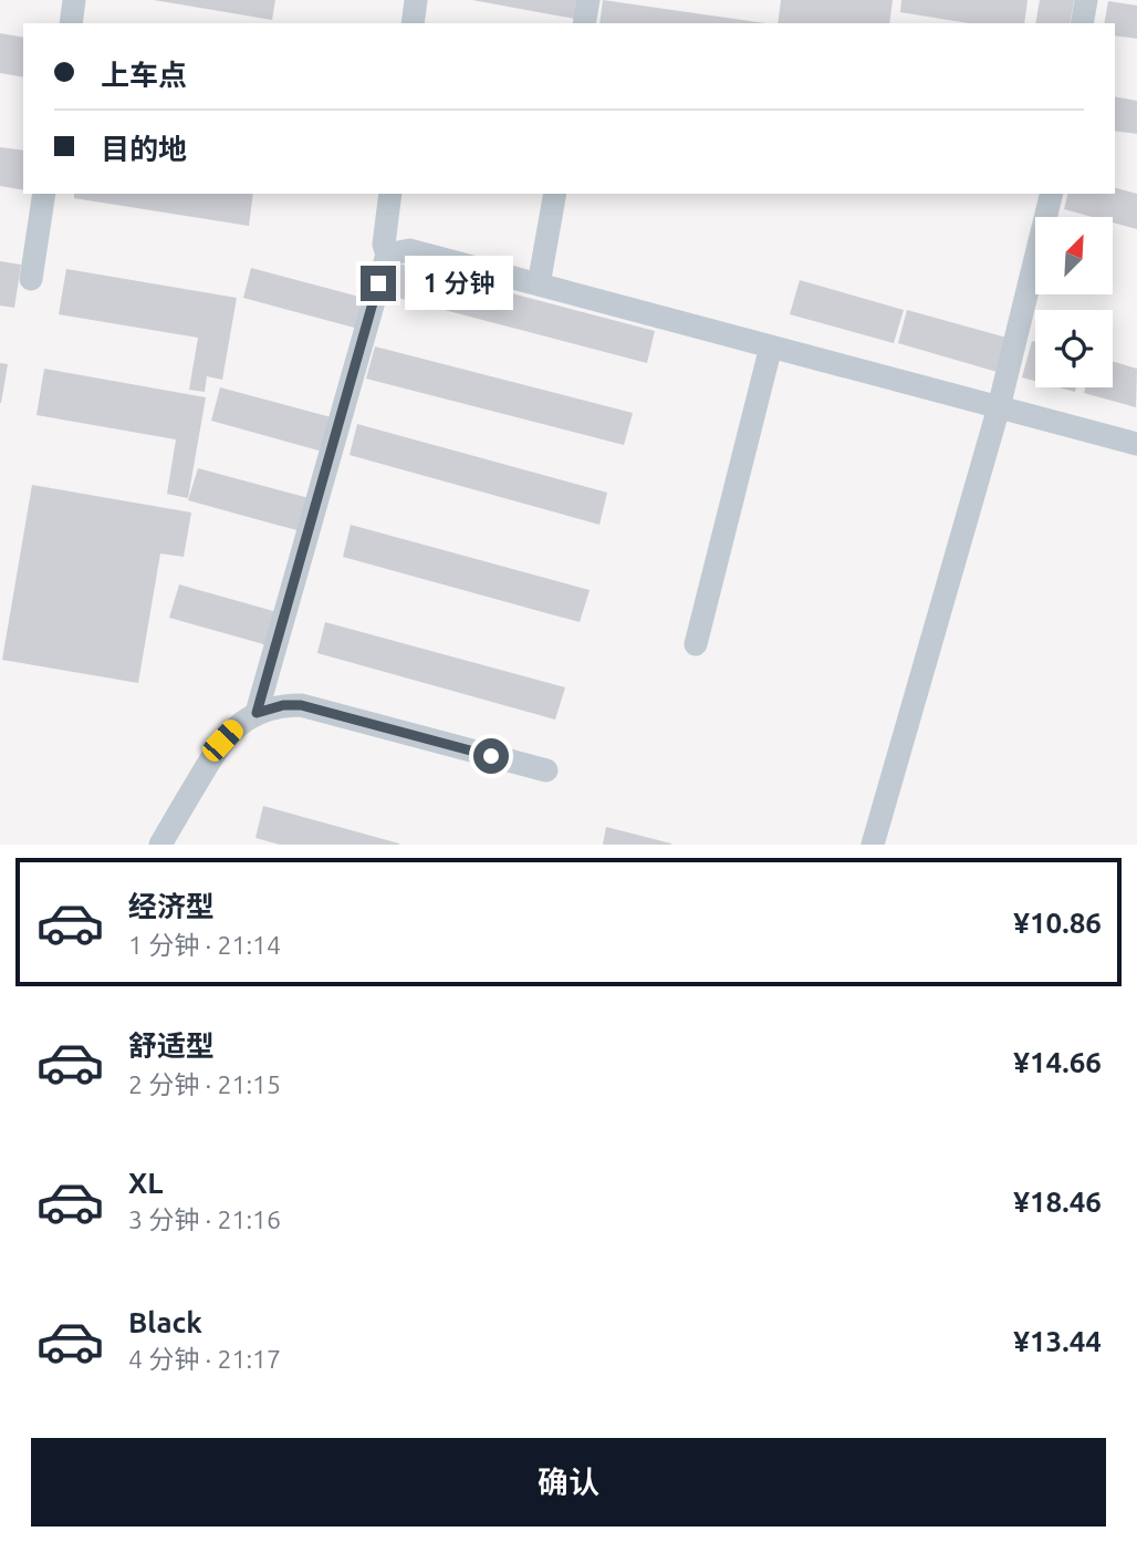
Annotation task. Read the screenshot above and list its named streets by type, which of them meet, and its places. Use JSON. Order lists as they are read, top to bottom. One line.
{"north":"top right","page":{"banner":["上车点","目的地"],"bubble":"1 分钟","list":[{"name":"经济型","note":"1 分钟 · 21:14","value":"¥10.86"},{"name":"舒适型","note":"2 分钟 · 21:15","value":"¥14.66"},{"name":"XL","note":"3 分钟 · 21:16","value":"¥18.46"},{"name":"Black","note":"4 分钟 · 21:17","value":"¥13.44"}],"buttons":"确认"}}
